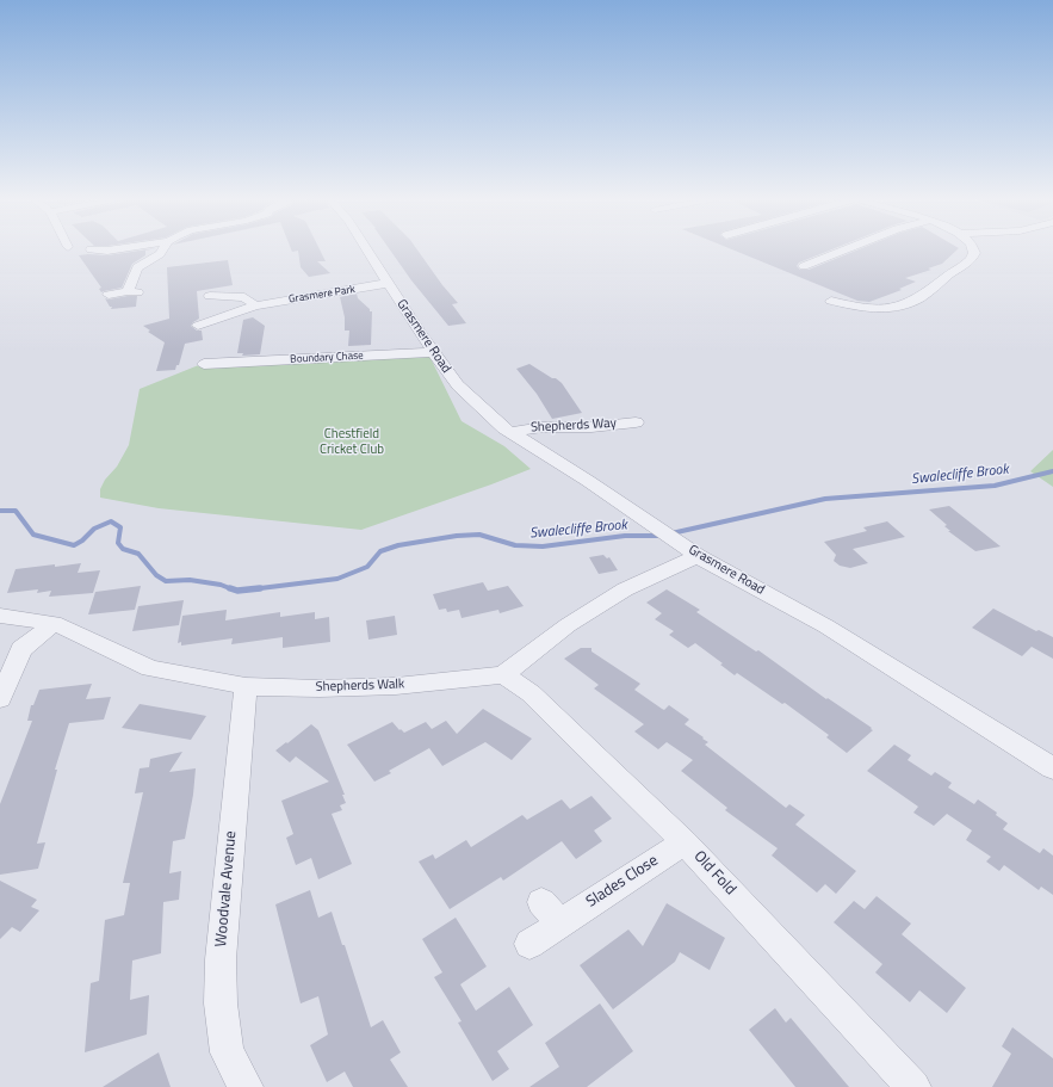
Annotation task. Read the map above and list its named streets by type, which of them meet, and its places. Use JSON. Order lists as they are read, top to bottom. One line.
{"streets":{"street":["Grasmere Park","Grasmere Road","Boundary Chase","Shepherds Way","Shepherds Walk","Old Fold","Slades Close","Woodvale Avenue"]},"crossings":[["Grasmere Park","Grasmere Road"],["Grasmere Road","Boundary Chase"],["Grasmere Road","Shepherds Way"],["Shepherds Walk","Old Fold"],["Shepherds Walk","Woodvale Avenue"],["Old Fold","Slades Close"]],"water":["Swalecliffe Brook"],"parks":["Chestfield Cricket Club"]}
